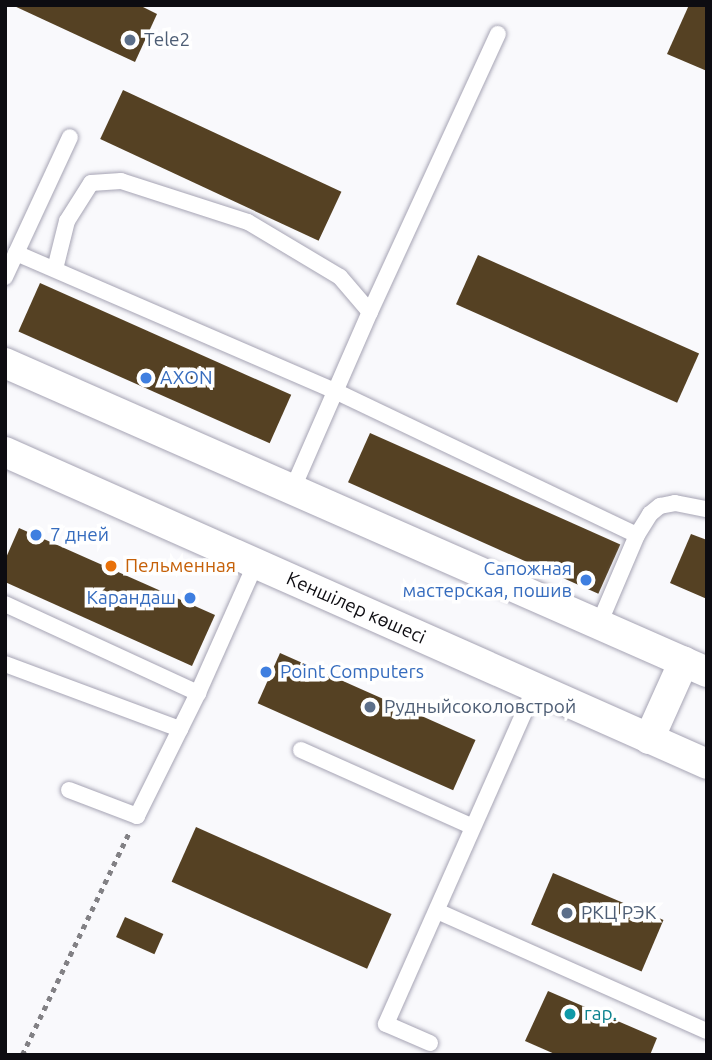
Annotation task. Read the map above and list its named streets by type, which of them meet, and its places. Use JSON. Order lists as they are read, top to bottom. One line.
{"streets":{"street":["Кеншілер көшесі"]},"places":["Tele2","AXON","7 дней","Пельменная","Сапожная мастерская, пошив","Карандаш","Point Computers","Рудныйсоколовстрой","РКЦ РЭК","гар."]}
